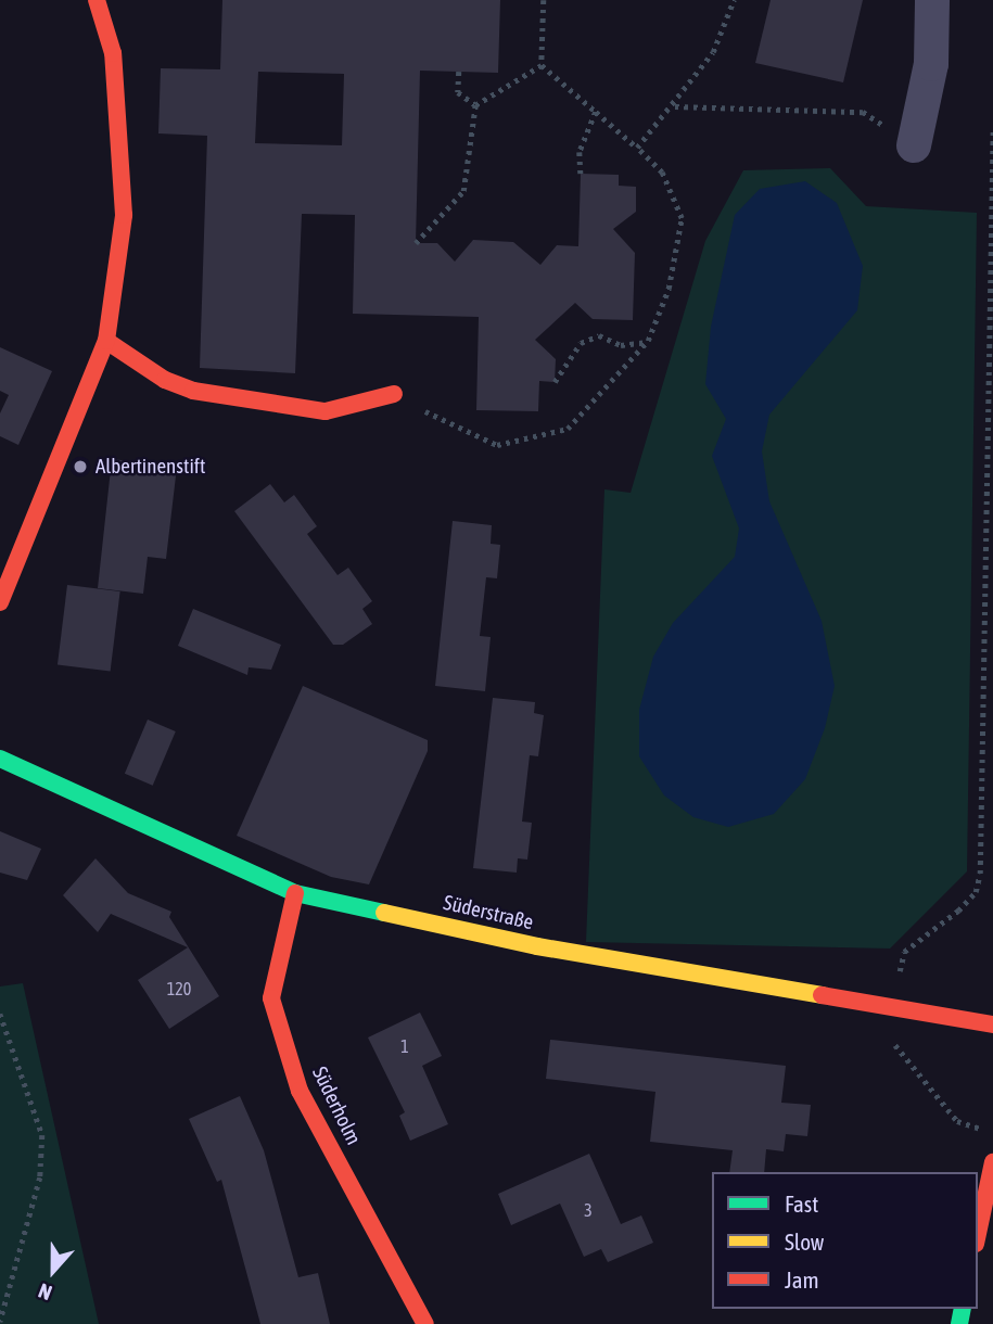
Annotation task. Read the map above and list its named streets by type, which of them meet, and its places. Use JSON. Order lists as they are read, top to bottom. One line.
{"streets":{"street":["Süderstraße","Süderholm"]},"crossings":[["Süderstraße","Süderholm"]],"places":["Albertinenstift"],"house_numbers":["120","1","3"],"legend":["Fast","Slow","Jam"],"north":"bottom"}
